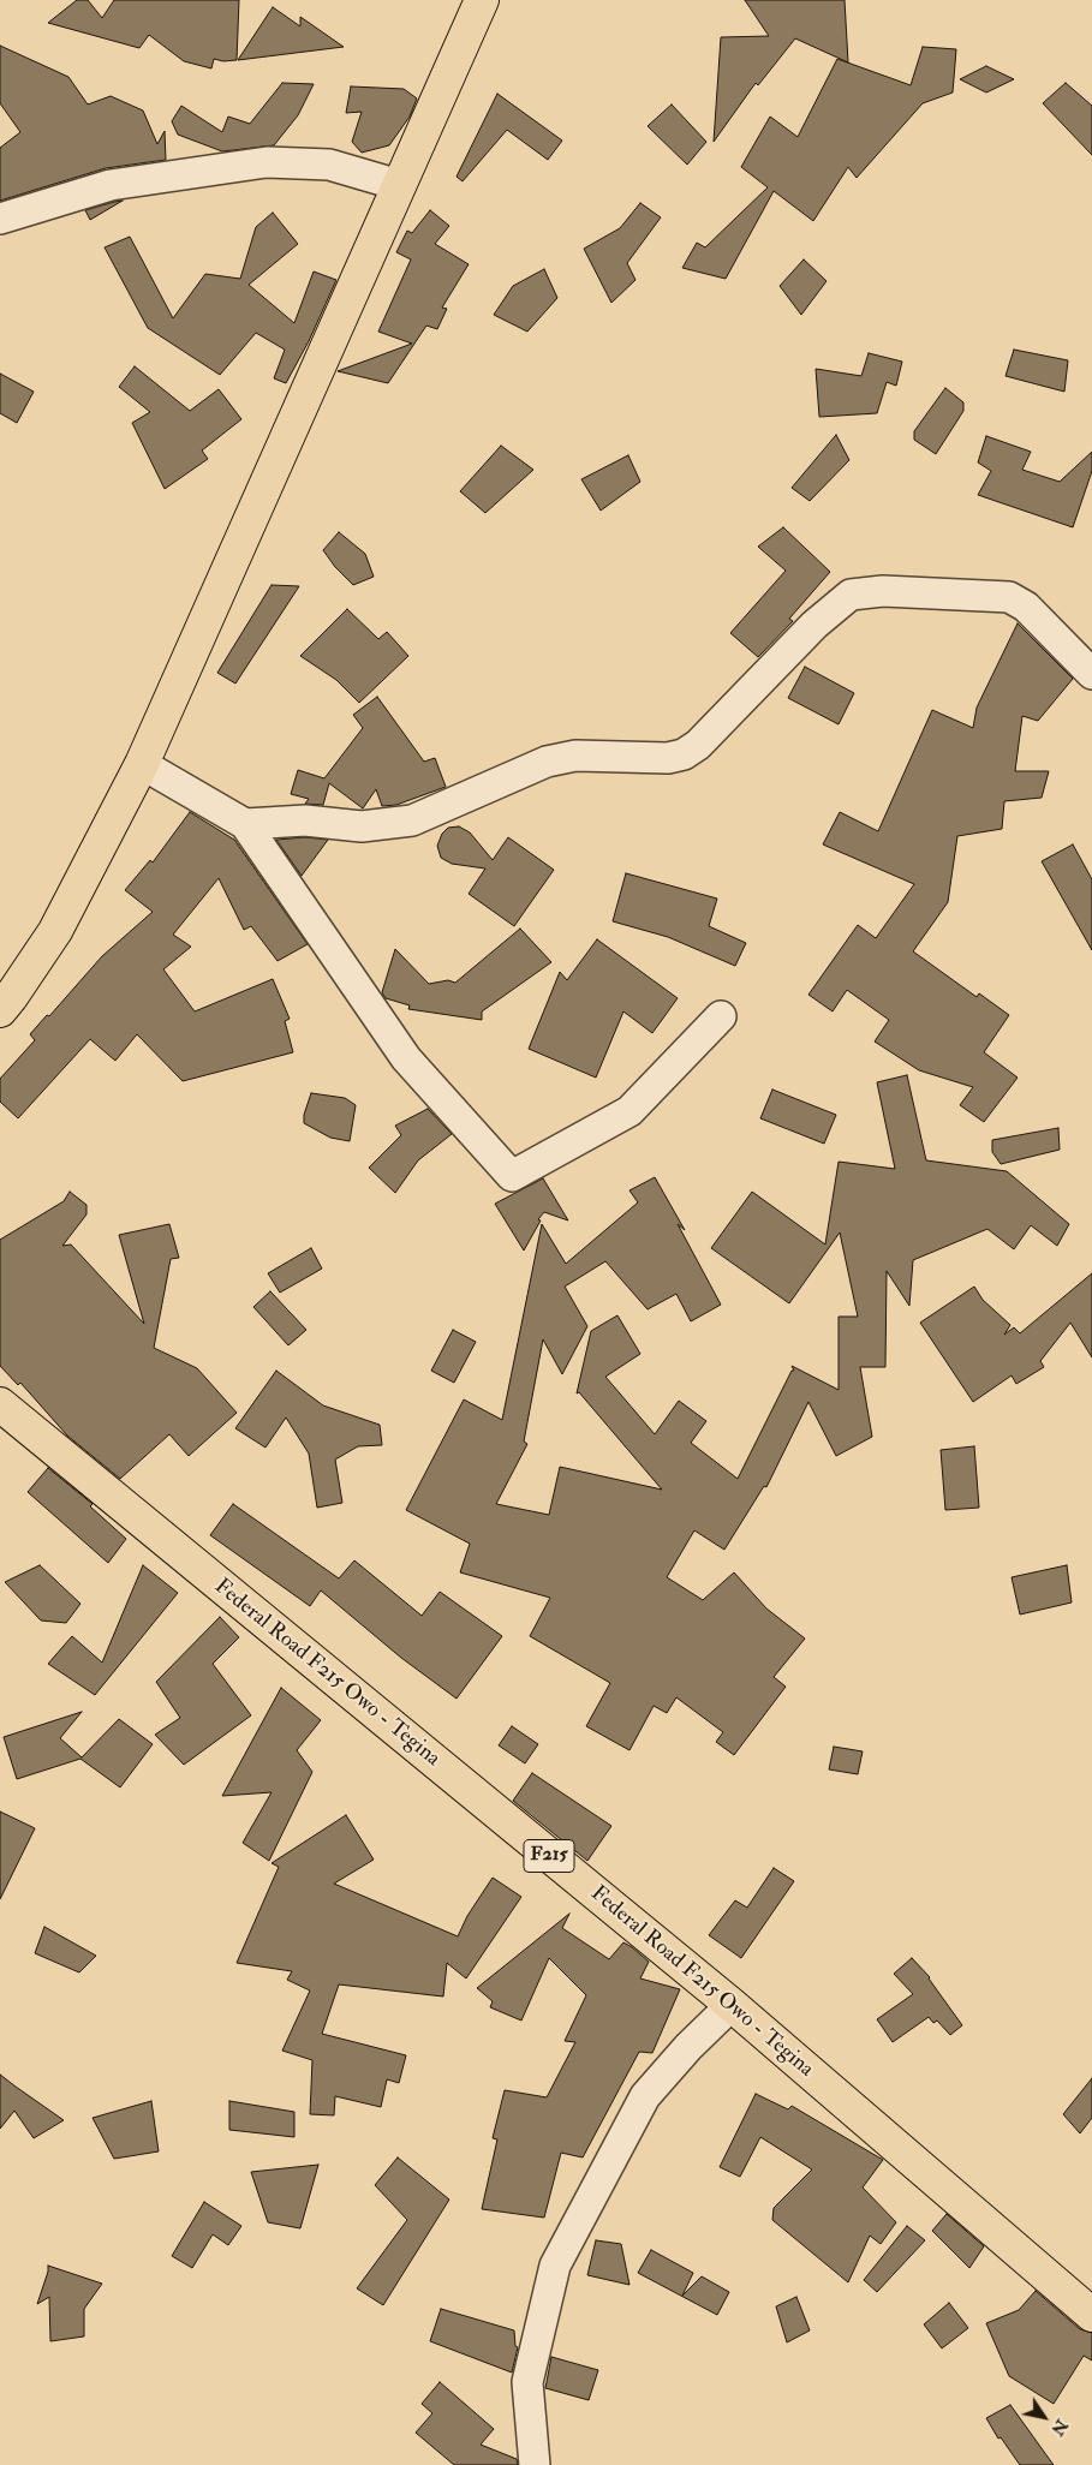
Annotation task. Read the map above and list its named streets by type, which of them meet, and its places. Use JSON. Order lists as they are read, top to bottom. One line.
{"streets":{"main road":["Federal Road F215 Owo - Tegina","F215"]},"north":"bottom right"}
